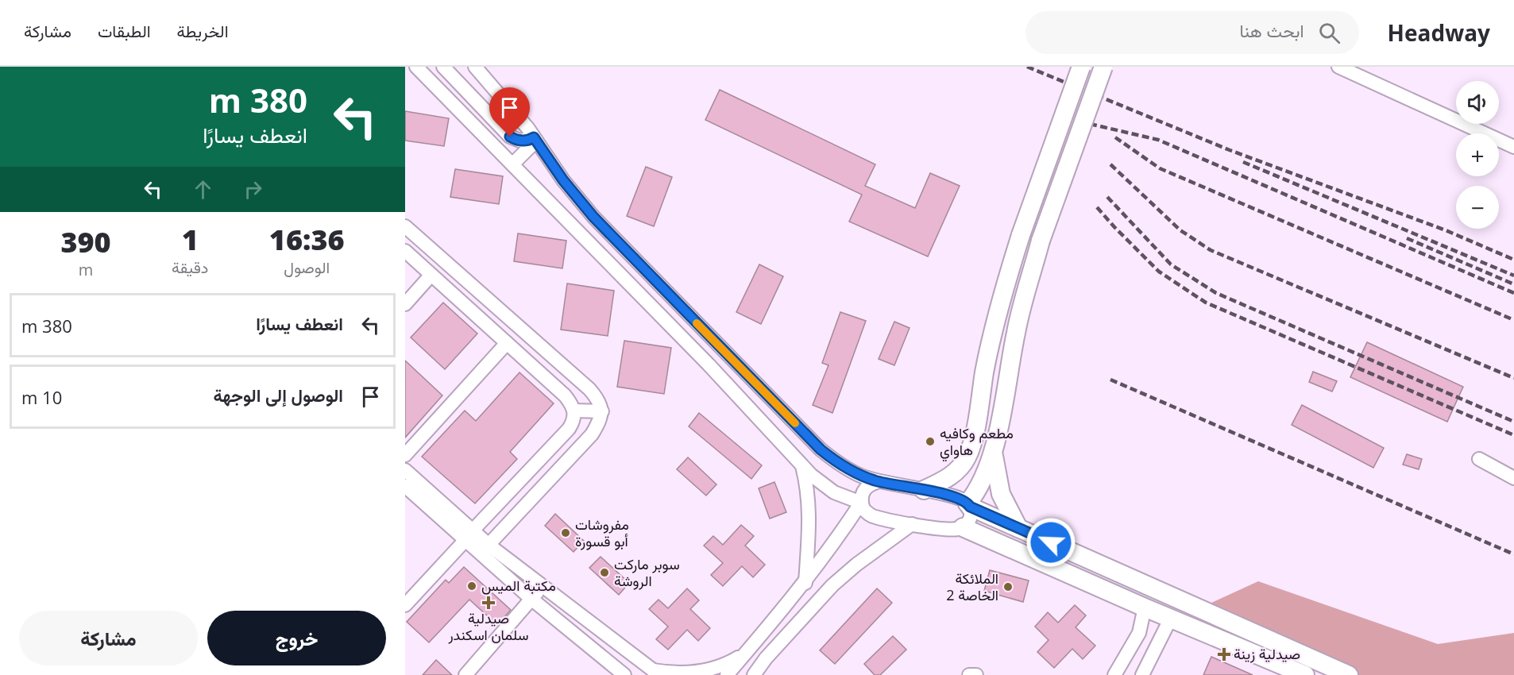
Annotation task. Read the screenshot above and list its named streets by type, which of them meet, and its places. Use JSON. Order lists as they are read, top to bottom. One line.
{"places":{"other":["مطعم وكافيه هاواي","مفروشات أبو قسورة","سوبر ماركت الروشة","مكتبة الميس","الملائكة الخاصة 2"],"health":["صيدلية سلمان اسكندر","صيدلية زينة"]},"page":{"header":"Headway","search":"ابحث هنا","nav":["الخريطة","الطبقات","مشاركة"],"turn":["380 m","انعطف يسارًا"],"map_buttons":["+","−"],"eta":["16:36","الوصول","1","دقيقة","390","m"],"list":[{"name":"انعطف يسارًا","value":"380 m"},{"name":"الوصول إلى الوجهة","value":"10 m"}],"buttons":["خروج","مشاركة"]}}
